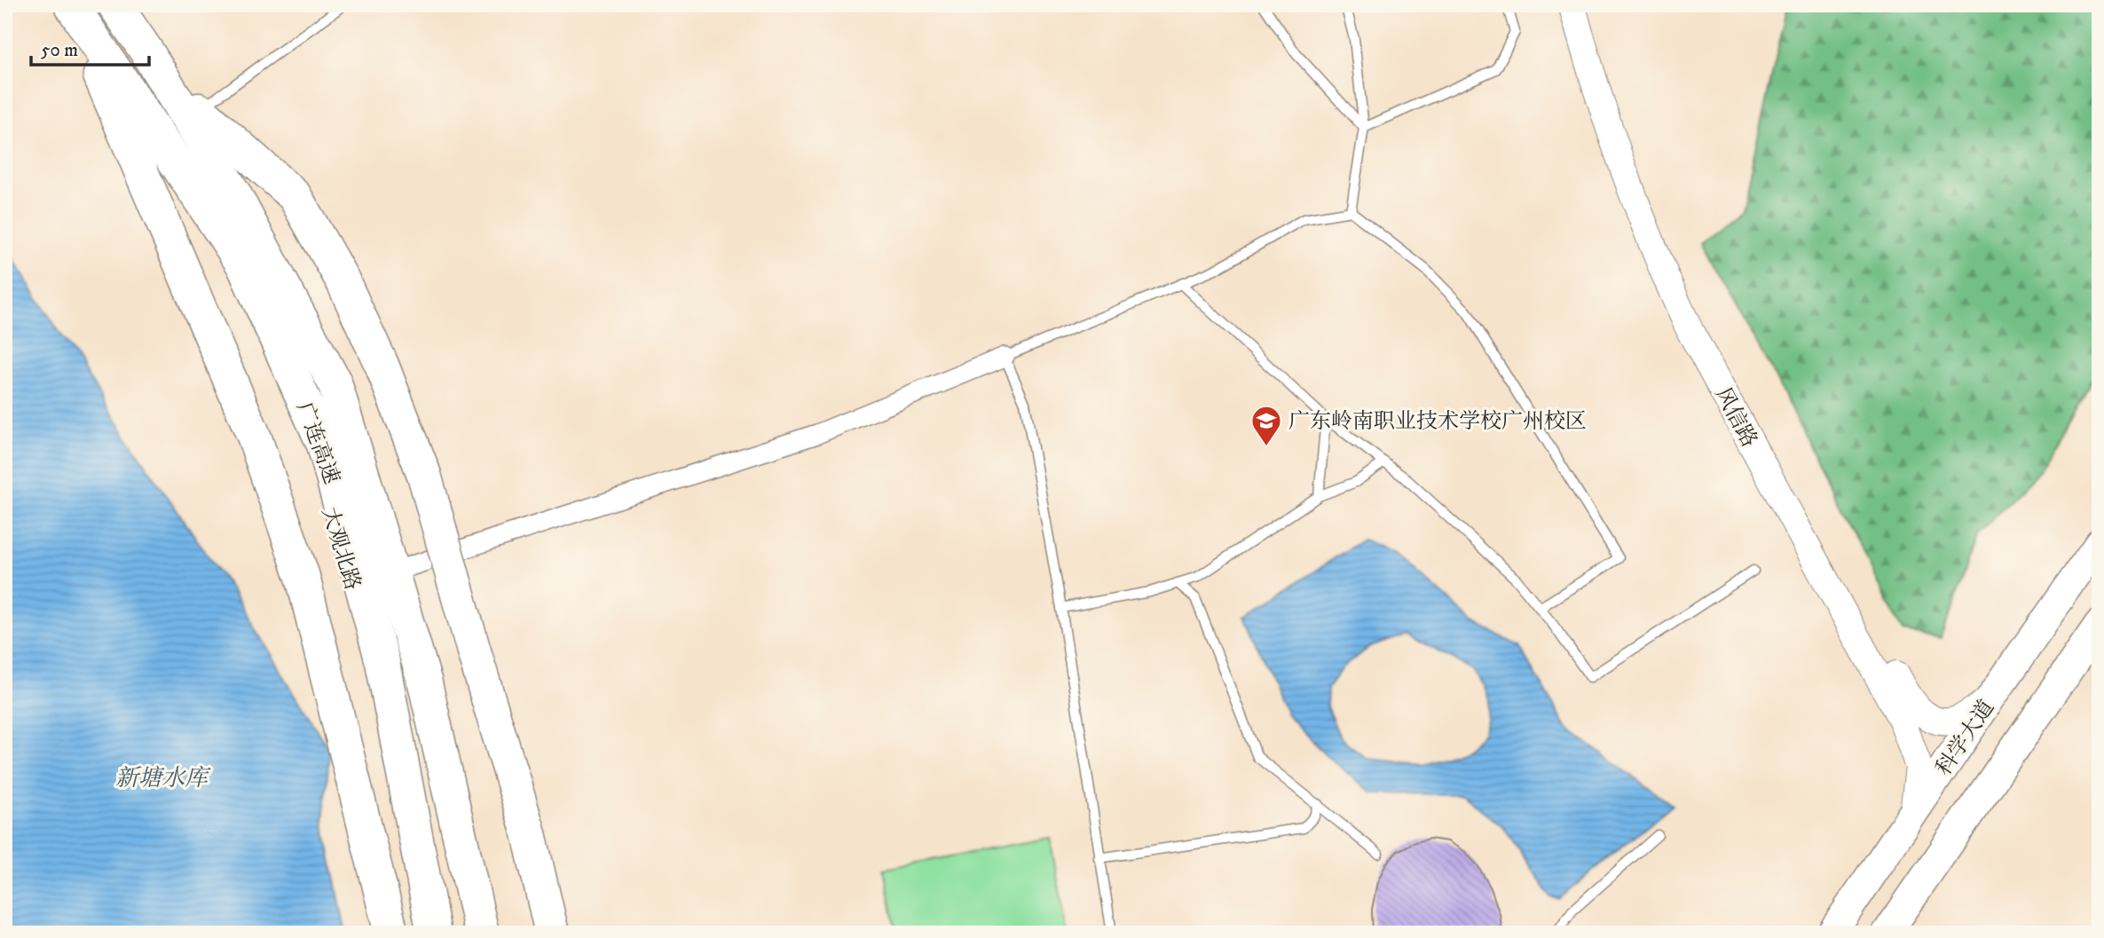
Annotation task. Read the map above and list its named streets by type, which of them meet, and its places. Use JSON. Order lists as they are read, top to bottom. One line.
{"streets":{"highway":["广连高速"],"main road":["大观北路","科学大道"],"street":["风信路"]},"crossings":[["风信路","科学大道"]],"water":["新塘水库"],"places":{"school or university":["广东岭南职业技术学校广州校区"]},"scale_bar":"50 m"}
